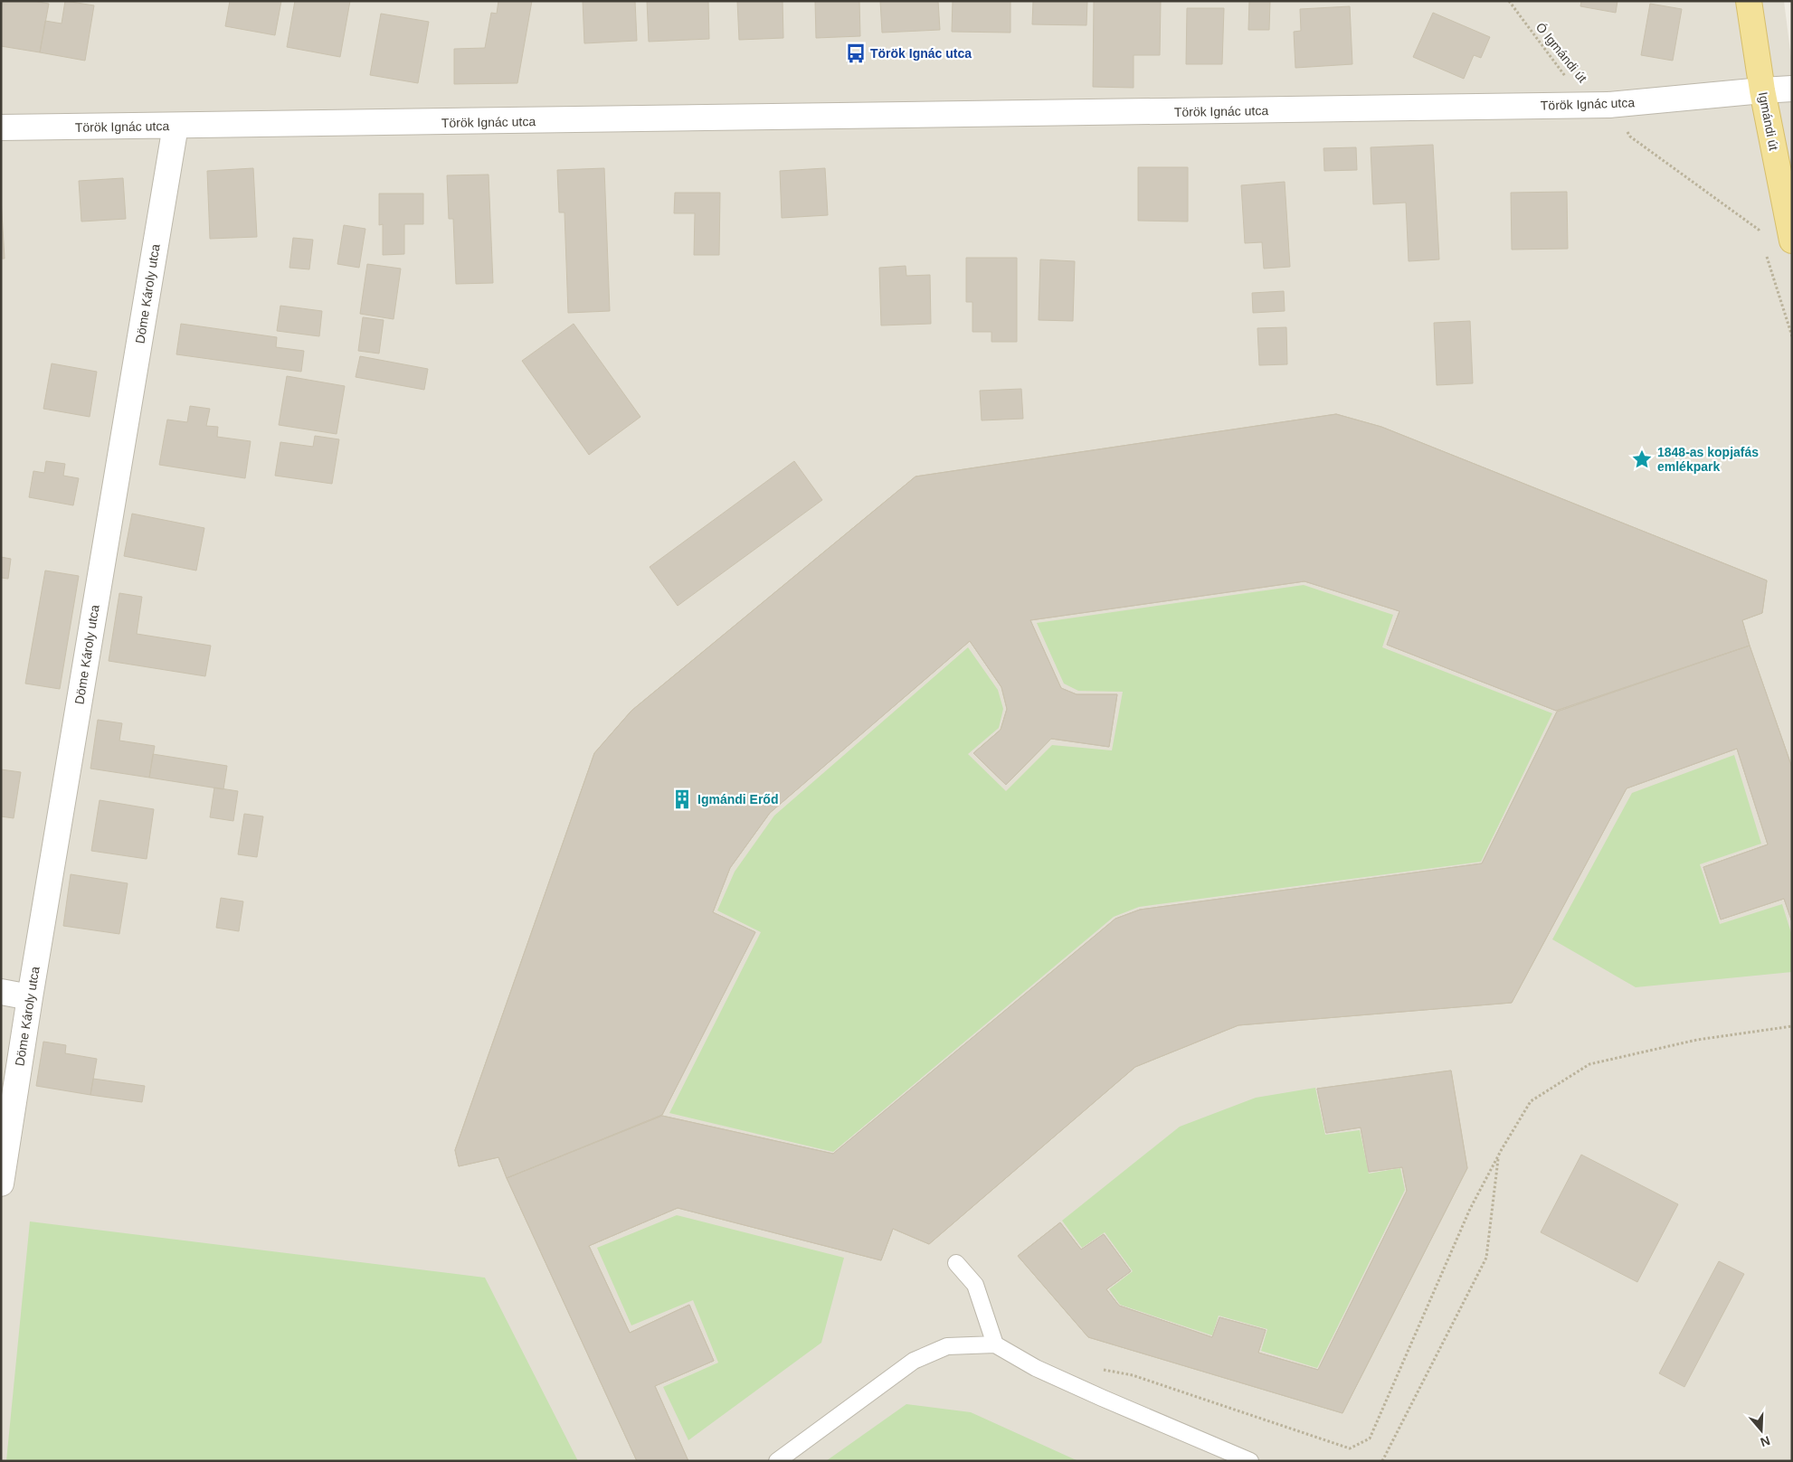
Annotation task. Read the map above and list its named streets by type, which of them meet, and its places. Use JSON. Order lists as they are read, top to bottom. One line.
{"streets":{"main road":["Igmándi út"],"street":["Török Ignác utca","Döme Károly utca"],"path":["Ó Igmándi út"]},"crossings":[["Török Ignác utca","Igmándi út"],["Török Ignác utca","Döme Károly utca"]],"places":{"bus stop":["Török Ignác utca"],"place":["1848-as kopjafás emlékpark"],"building":["Igmándi Erőd"]},"north":"bottom"}
